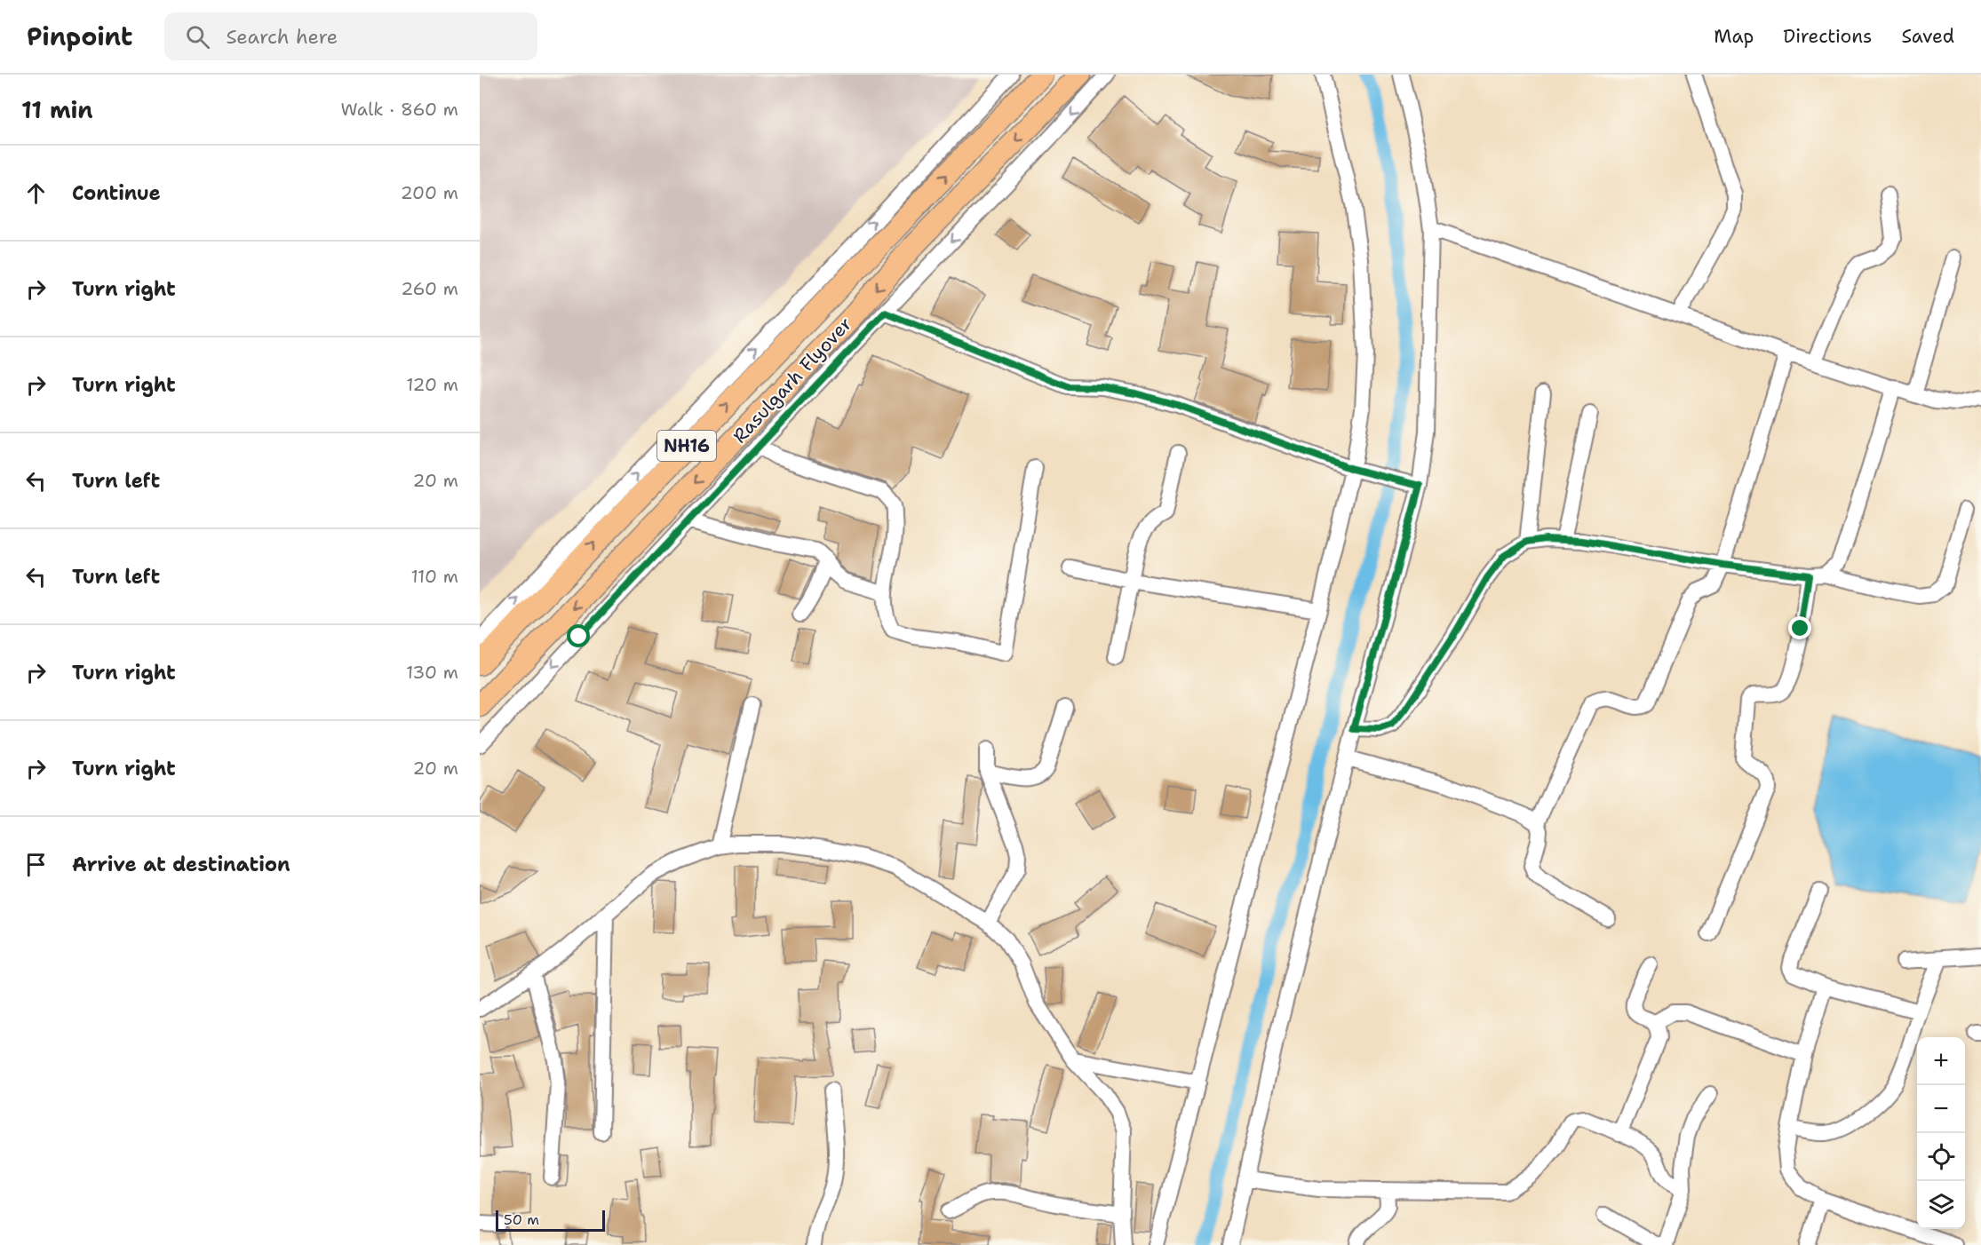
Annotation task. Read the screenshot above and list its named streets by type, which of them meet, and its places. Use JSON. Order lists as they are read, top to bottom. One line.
{"streets":{"highway":["Rasulgarh Flyover","NH16"]},"scale_bar":"50 m","page":{"header":"Pinpoint","search":"Search here","nav":["Map","Directions","Saved"],"heading":["11 min","Walk · 860 m"],"list":[["Continue","200 m"],["Turn right","260 m"],["Turn right","120 m"],["Turn left","20 m"],["Turn left","110 m"],["Turn right","130 m"],["Turn right","20 m"],"Arrive at destination"],"map_buttons":["+","−"],"scale":"50 m"}}
